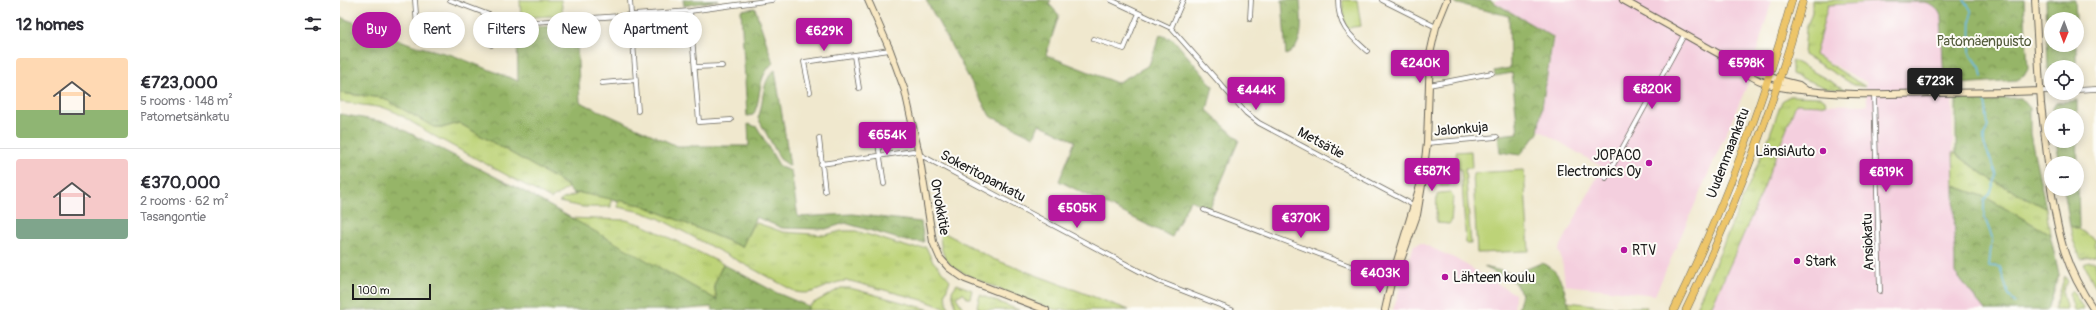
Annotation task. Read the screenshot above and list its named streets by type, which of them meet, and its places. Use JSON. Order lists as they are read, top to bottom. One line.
{"streets":{"main road":["Uudenmaankatu"],"street":["Jalonkuja","Metsätie","Sokeritopankatu","Orvokkitie","Ansiokatu"]},"crossings":[["Sokeritopankatu","Orvokkitie"]],"parks":["Patomäenpuisto"],"places":["LänsiAuto","JOPACO Electronics Oy","RTV","Stark","Lähteen koulu"],"scale_bar":"100 m","north":"bottom","page":{"heading":"12 homes","map_buttons":["+","−"],"chip":["Buy","Rent","Filters","New","Apartment"],"price":["€629K","€240K","€598K","€723K","€820K","€444K","€654K","€587K","€819K","€505K","€370K","€403K"],"list":[{"name":"€723,000","note":"5 rooms · 148 m² · Patometsänkatu"},{"name":"€370,000","note":"2 rooms · 62 m² · Tasangontie"}],"scale":"100 m"}}
